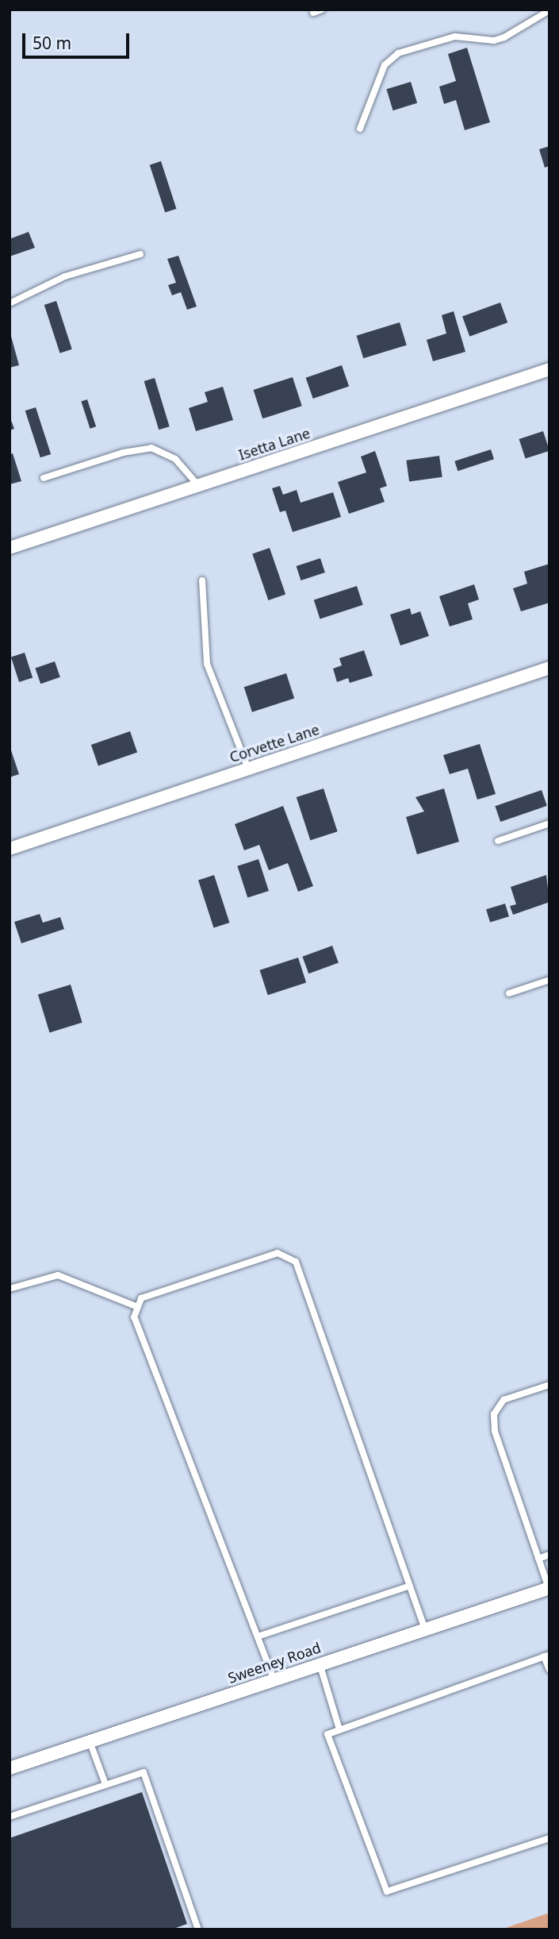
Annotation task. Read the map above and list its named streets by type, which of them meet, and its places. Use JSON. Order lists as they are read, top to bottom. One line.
{"streets":{"street":["Isetta Lane","Corvette Lane","Sweeney Road"]},"scale_bar":"50 m"}
